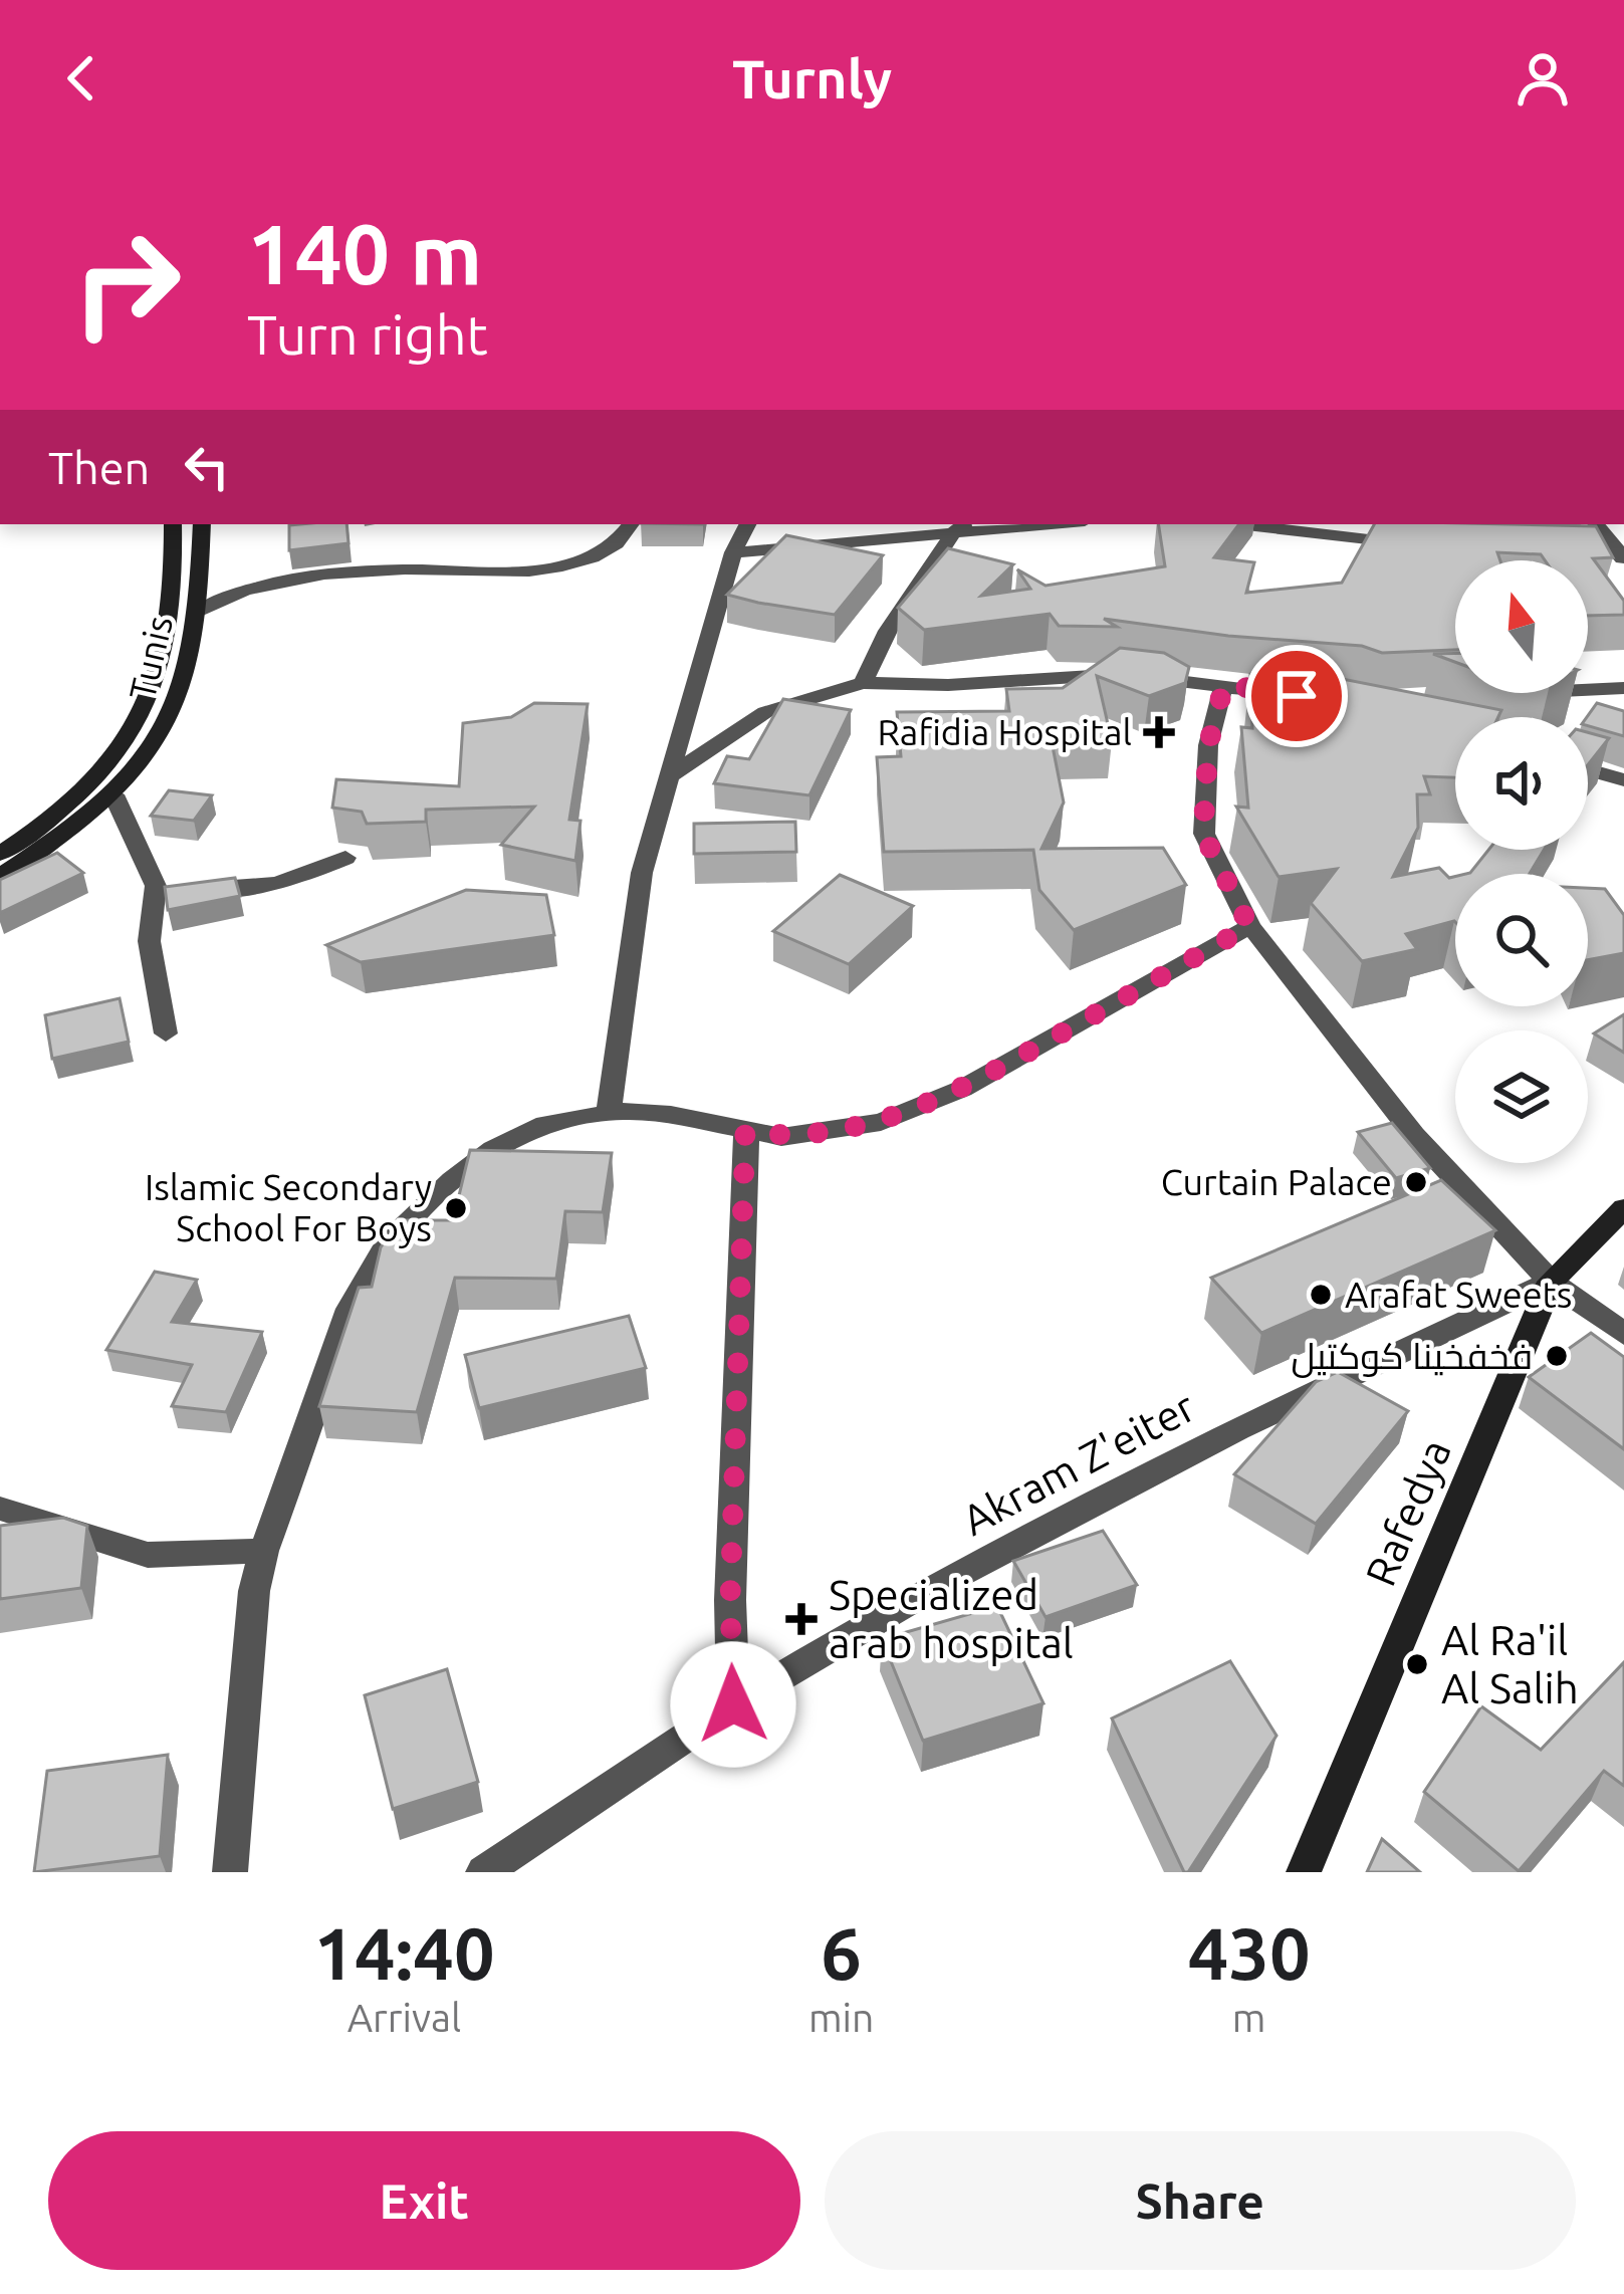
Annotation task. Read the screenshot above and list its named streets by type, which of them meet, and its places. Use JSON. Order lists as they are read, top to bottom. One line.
{"streets":{"main road":["Tunis","Rafedya"],"street":["Akram Z'eiter"]},"crossings":[["Akram Z'eiter","Rafedya"]],"places":{"health":["Rafidia Hospital","Specialized arab hospital"],"other":["Curtain Palace","Islamic Secondary School For Boys","Arafat Sweets","فخفخينا كوكتيل","Al Ra'il Al Salih"]},"north":"top","page":{"header":"Turnly","turn":["140 m","Turn right"],"then":"Then","eta":["14:40","Arrival","6","min","430","m"],"buttons":["Exit","Share"]}}
